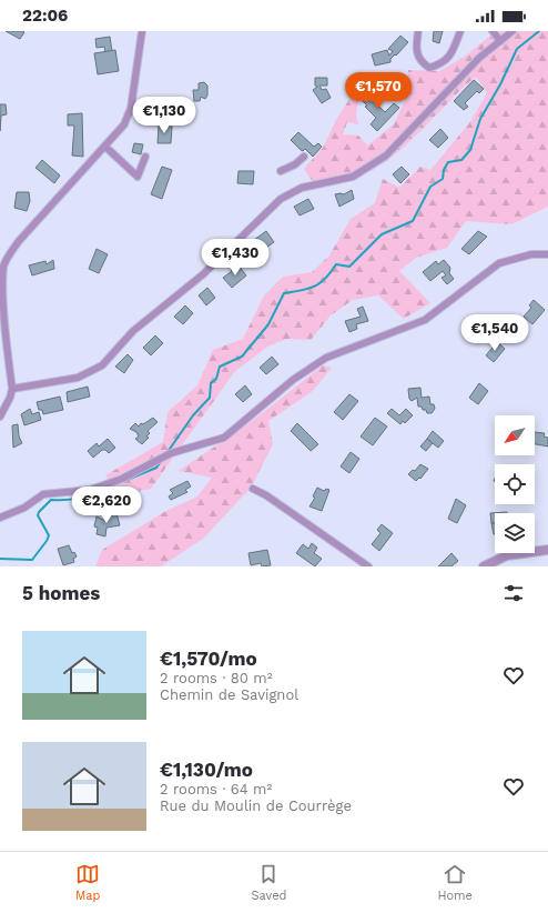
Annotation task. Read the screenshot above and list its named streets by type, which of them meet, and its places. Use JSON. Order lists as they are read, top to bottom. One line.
{"north":"bottom left","page":{"status":"22:06","price":["€1,570","€1,130","€1,430","€1,540","€2,620"],"heading":"5 homes","list":[{"name":"€1,570/mo","note":"2 rooms · 80 m² · Chemin de Savignol"},{"name":"€1,130/mo","note":"2 rooms · 64 m² · Rue du Moulin de Courrège"}],"tabs":["Map","Saved","Home"]}}
